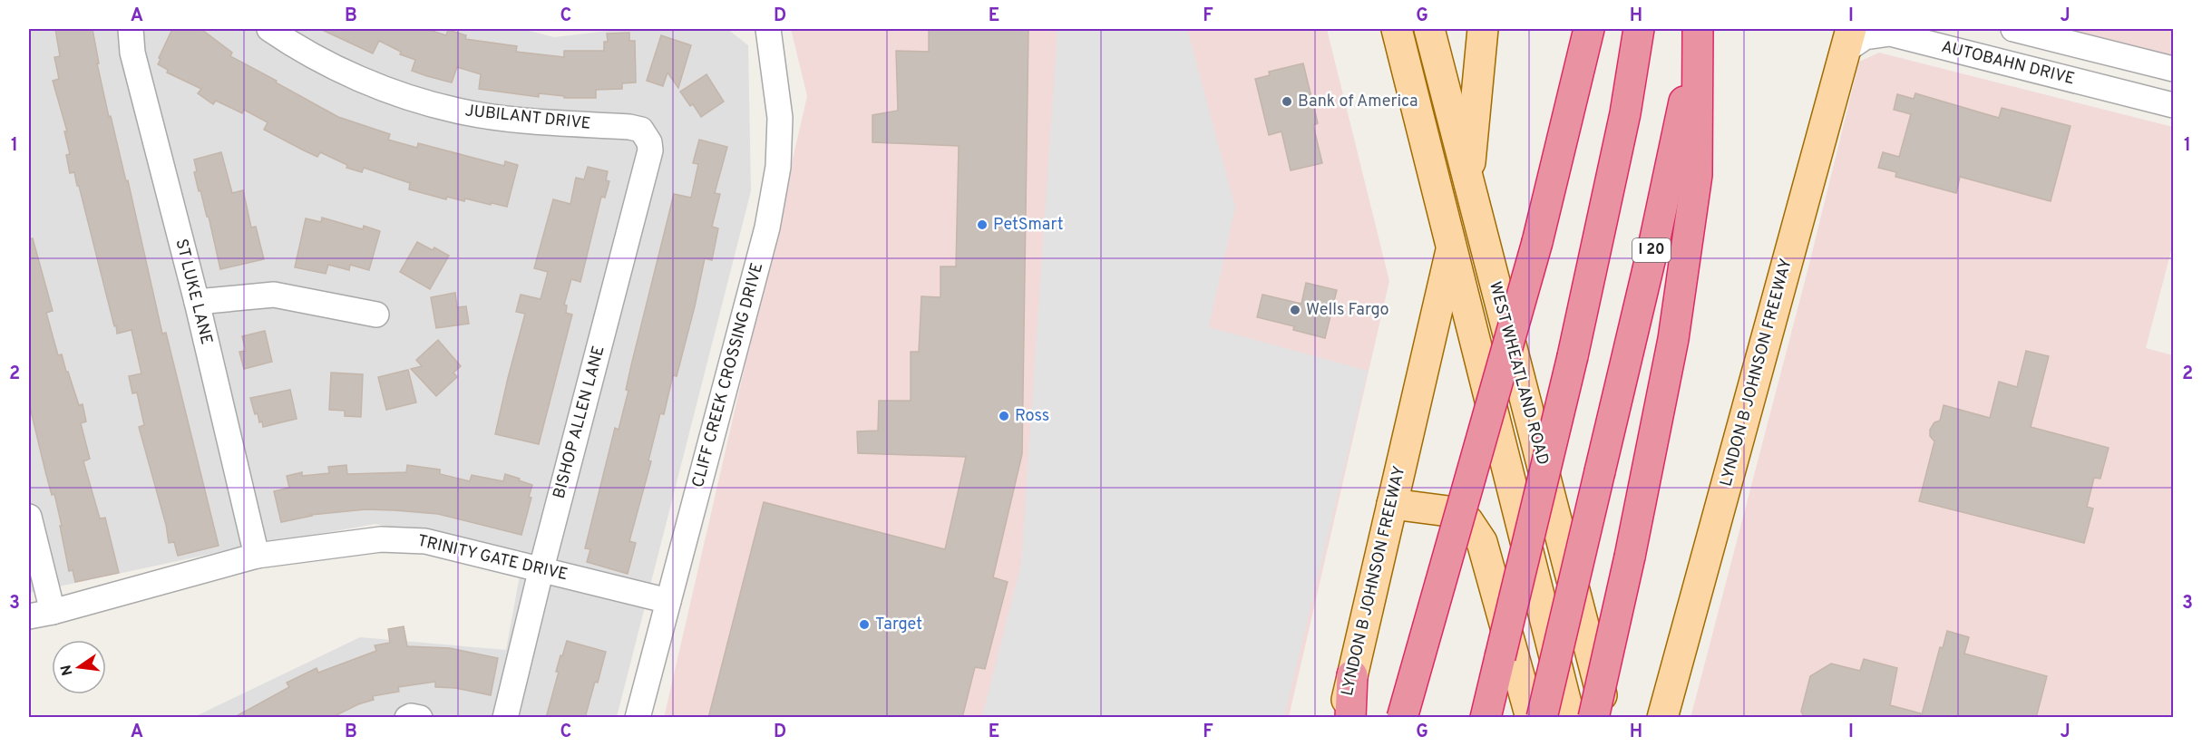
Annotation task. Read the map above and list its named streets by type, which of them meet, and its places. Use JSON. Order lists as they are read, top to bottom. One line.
{"streets":{"highway":["I 20"],"main road":["LYNDON B JOHNSON FREEWAY","WEST WHEATLAND ROAD"],"street":["AUTOBAHN DRIVE","JUBILANT DRIVE","ST LUKE LANE","CLIFF CREEK CROSSING DRIVE","BISHOP ALLEN LANE","TRINITY GATE DRIVE"]},"crossings":[["AUTOBAHN DRIVE","LYNDON B JOHNSON FREEWAY"],["JUBILANT DRIVE","BISHOP ALLEN LANE"],["ST LUKE LANE","TRINITY GATE DRIVE"],["LYNDON B JOHNSON FREEWAY","WEST WHEATLAND ROAD"],["CLIFF CREEK CROSSING DRIVE","TRINITY GATE DRIVE"],["BISHOP ALLEN LANE","TRINITY GATE DRIVE"]],"places":["Bank of America","PetSmart","Wells Fargo","Ross","Target"],"north":"left","grid":{"columns":["A","B","C","D","E","F","G","H","I","J"],"rows":["1","2","3"]}}
